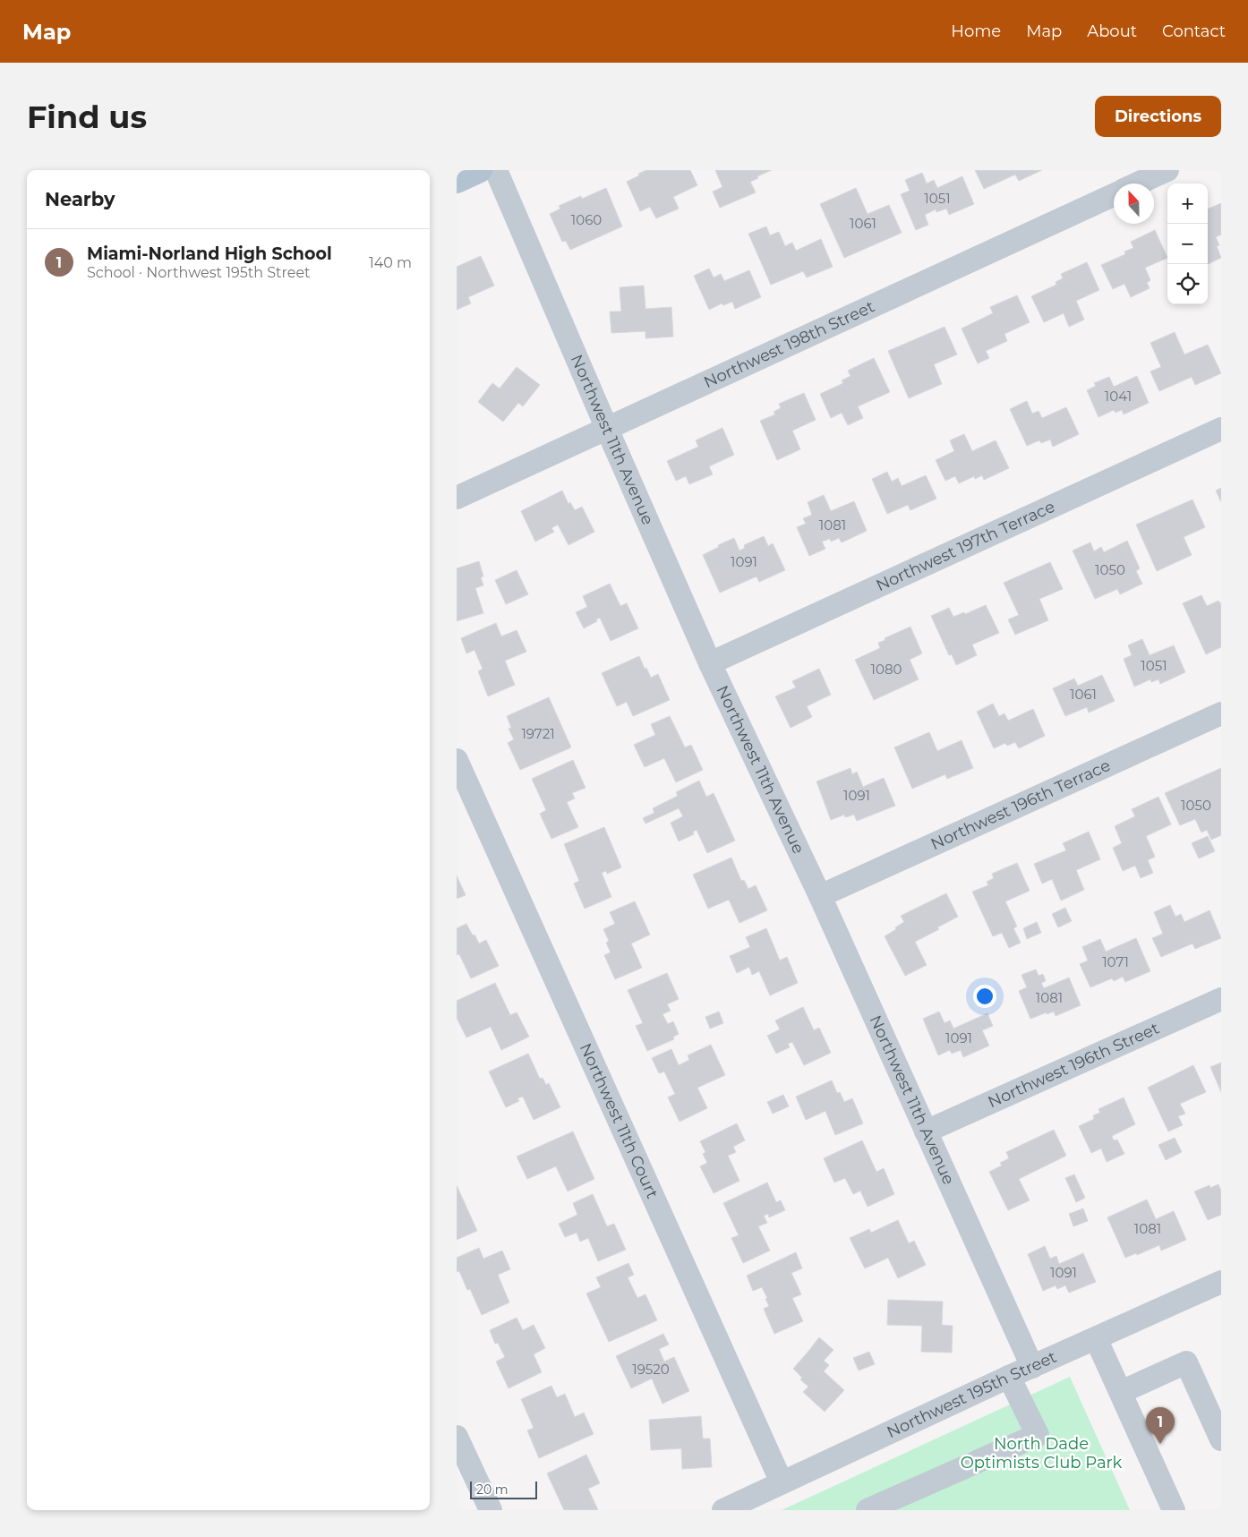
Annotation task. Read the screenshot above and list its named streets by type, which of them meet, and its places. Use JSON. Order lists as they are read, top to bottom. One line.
{"streets":{"street":["Northwest 198th Street","Northwest 11th Avenue","Northwest 197th Terrace","Northwest 196th Terrace","Northwest 196th Street","Northwest 11th Court","Northwest 195th Street"]},"crossings":[["Northwest 198th Street","Northwest 11th Avenue"],["Northwest 11th Avenue","Northwest 197th Terrace"],["Northwest 11th Avenue","Northwest 196th Terrace"],["Northwest 11th Avenue","Northwest 196th Street"],["Northwest 11th Avenue","Northwest 195th Street"],["Northwest 11th Court","Northwest 195th Street"]],"parks":["North Dade Optimists Club Park"],"house_numbers":["1051","1060","1061","1041","1081","1091","1050","1051","1080","1061","19721","1091","1050","1071","1081","1091","1081","1091","19520"],"scale_bar":"20 m","north":"top","page":{"header":"Map","nav":["Home","Map","About","Contact"],"buttons":"Directions","title":"Find us","heading":"Nearby","map_buttons":["+","−"],"list":[{"mark":"1","name":"Miami-Norland High School","note":"School · Northwest 195th Street","value":"140 m"}],"pins":"1","scale":"20 m"}}
